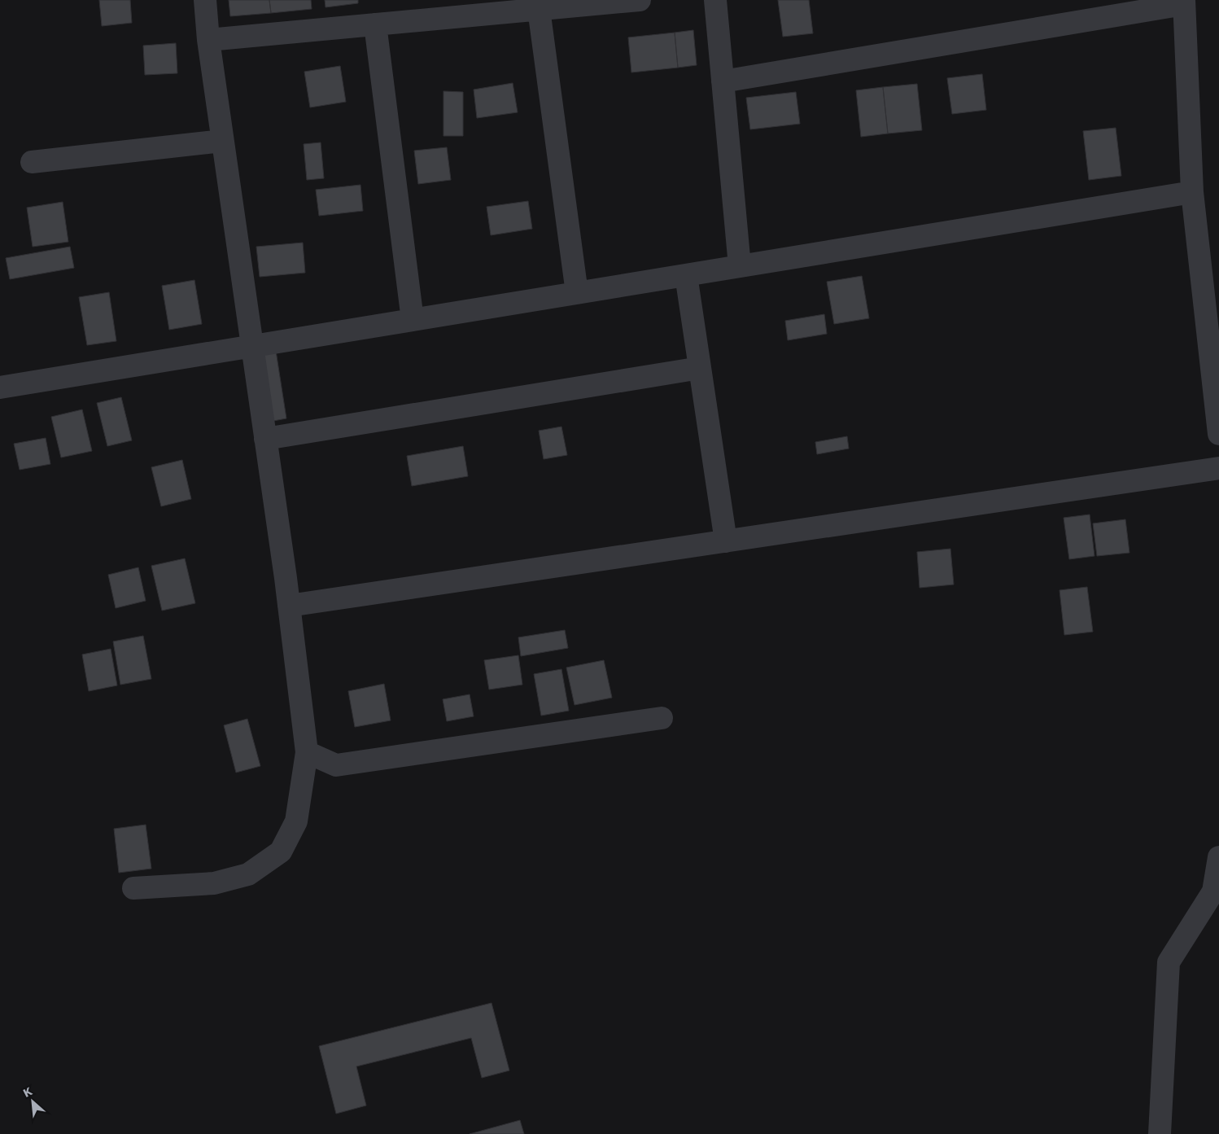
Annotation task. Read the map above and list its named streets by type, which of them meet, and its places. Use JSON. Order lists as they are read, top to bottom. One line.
{"north":"top left"}
